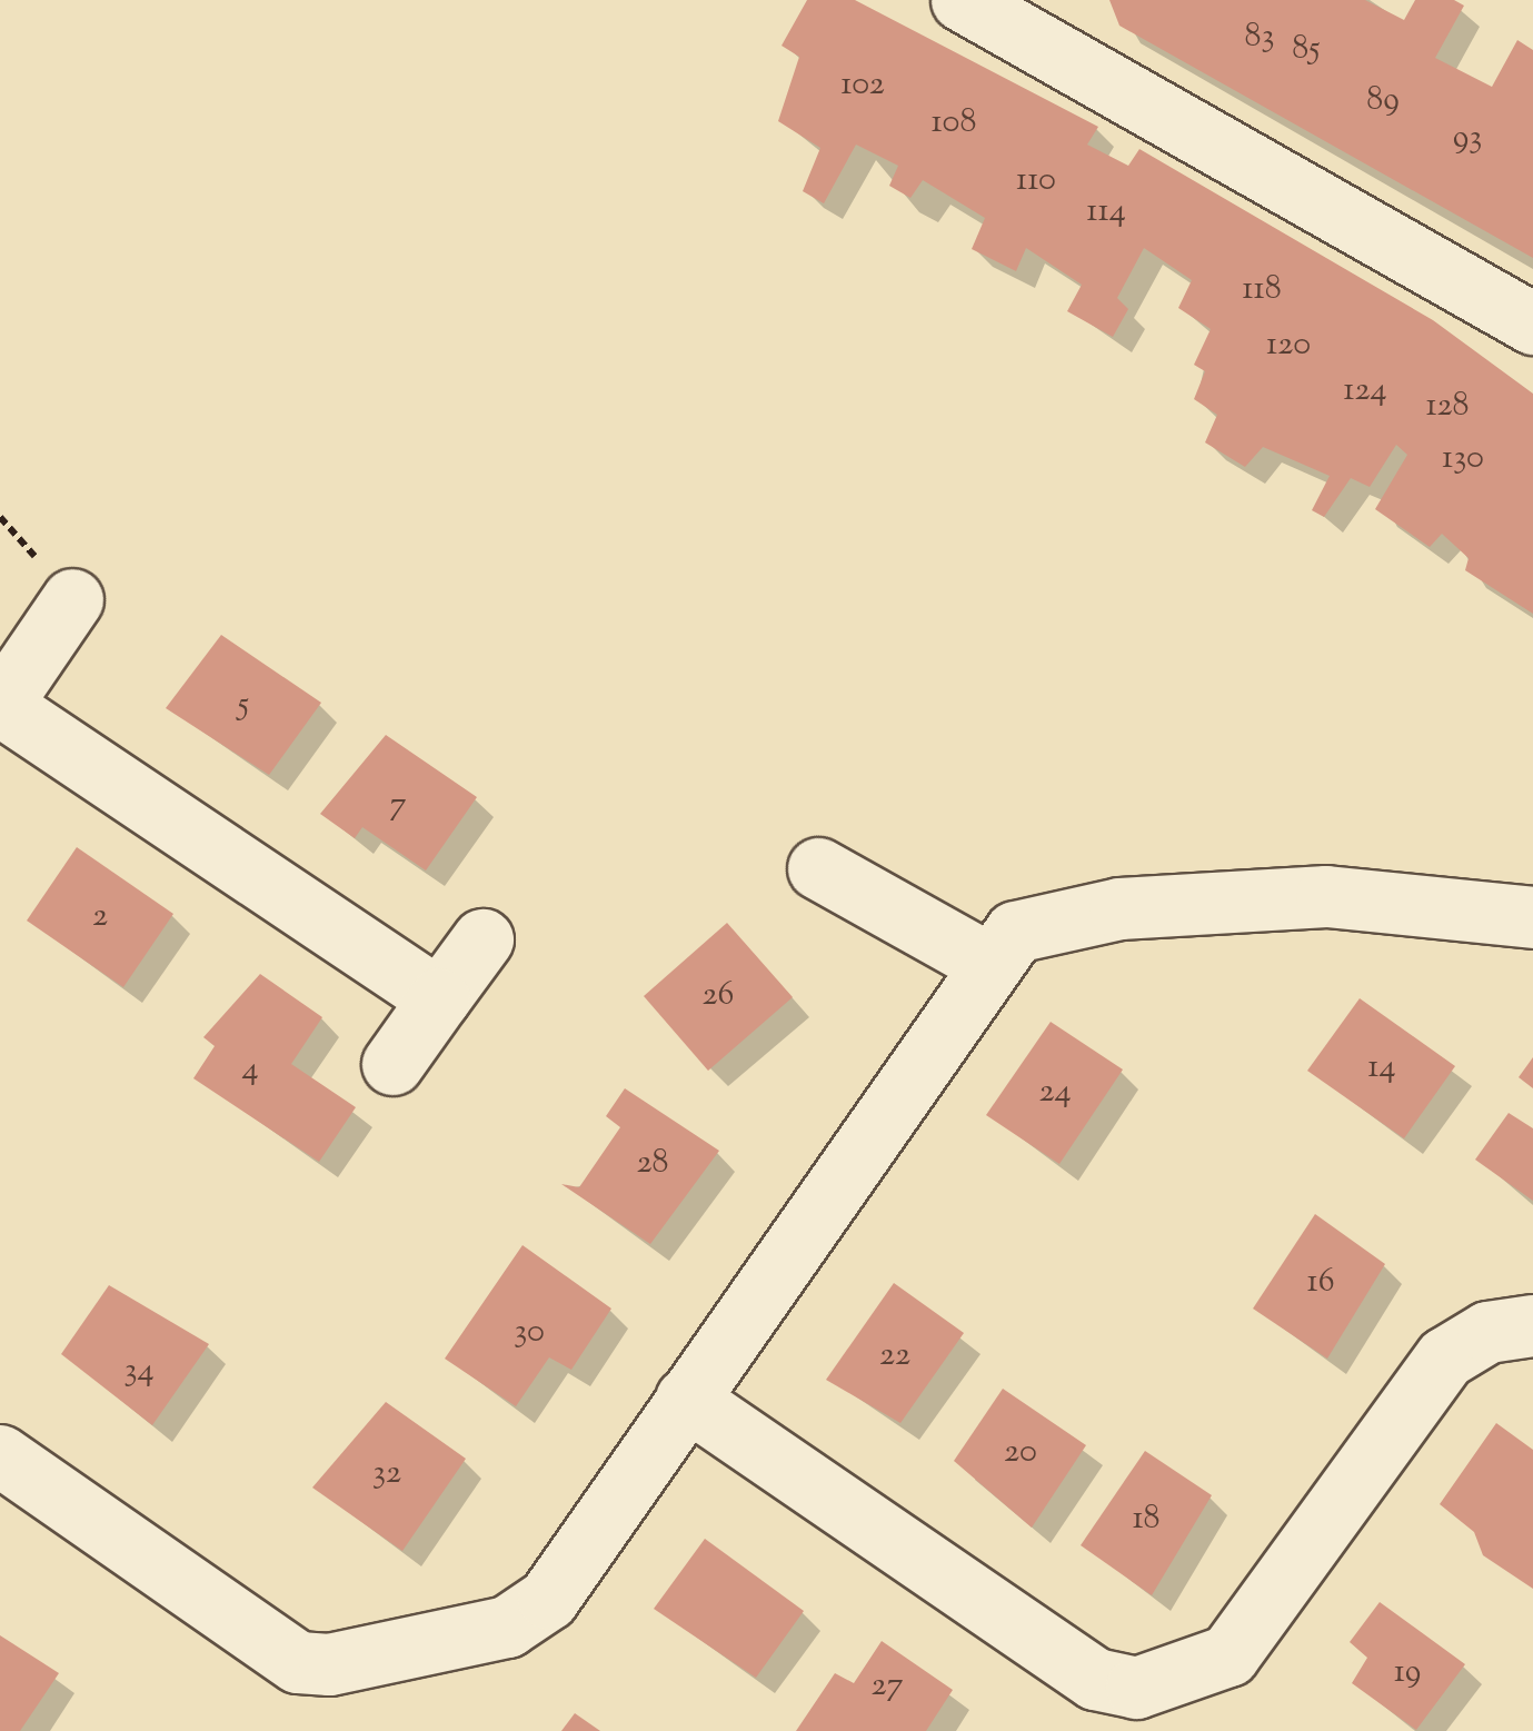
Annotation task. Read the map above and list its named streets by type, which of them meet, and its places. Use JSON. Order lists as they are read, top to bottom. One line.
{"house_numbers":["83","85","102","89","108","93","110","114","118","120","124","128","130","5","7","2","26","14","4","24","28","16","30","22","34","20","32","18","19","27"]}
